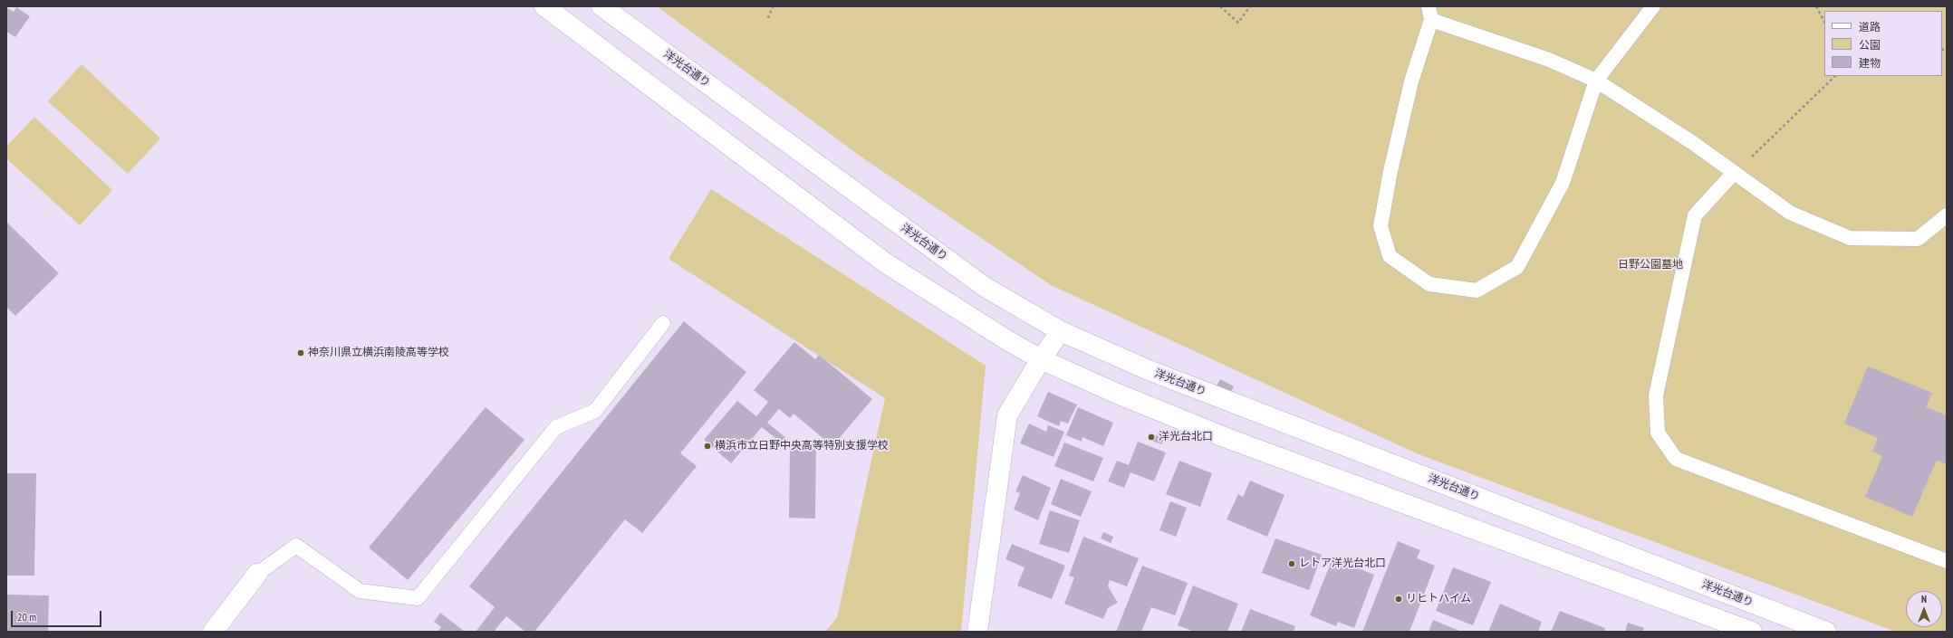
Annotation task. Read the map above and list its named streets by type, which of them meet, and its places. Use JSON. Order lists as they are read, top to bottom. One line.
{"streets":{"street":["洋光台通り"]},"parks":["日野公園墓地"],"places":["神奈川県立横浜南陵高等学校","洋光台北口","横浜市立日野中央高等特別支援学校","レトア洋光台北口","リヒトハイム"],"legend":["道路","公園","建物"],"scale_bar":"20 m","north":"top"}
